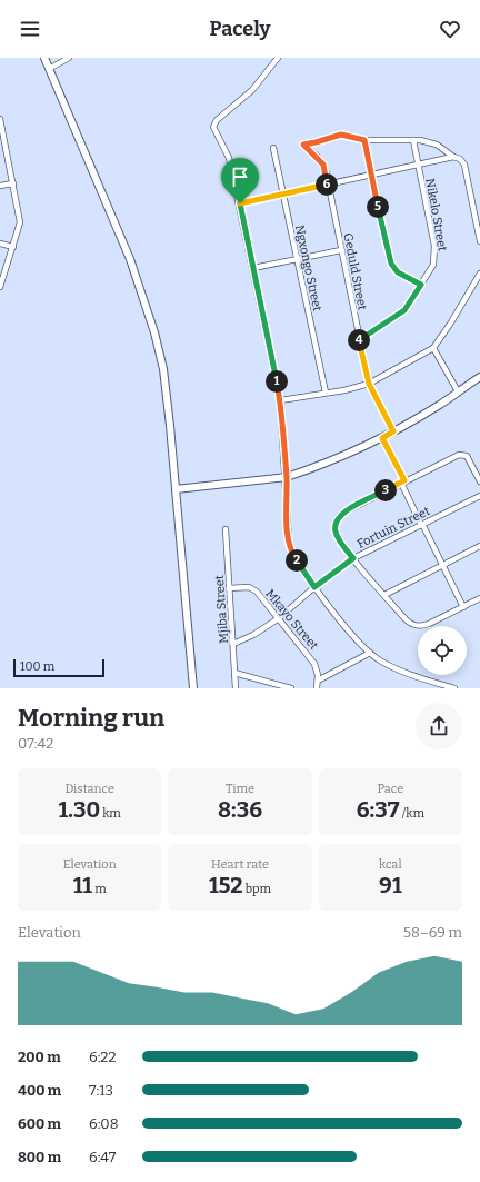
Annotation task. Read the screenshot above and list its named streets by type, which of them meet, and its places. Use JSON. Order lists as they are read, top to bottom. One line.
{"streets":{"street":["Nikelo Street","Ngxongo Street","Geduld Street","Fortuin Street","Mjiba Street","Mkayo Street"]},"crossings":[["Nikelo Street","Geduld Street"],["Fortuin Street","Mjiba Street"],["Fortuin Street","Mkayo Street"],["Mjiba Street","Mkayo Street"]],"scale_bar":"100 m","page":{"header":"Pacely","pins":["6","5","4","1","3","2"],"scale":"100 m","heading":["Morning run","07:42"],"stats":[["Distance","1.30 km"],["Time","8:36"],["Pace","6:37 /km"],["Elevation","11 m"],["Heart rate","152 bpm"],["kcal","91"]],"chart":["Elevation","58–69 m"],"list":[{"name":"200 m","note":"6:22"},{"name":"400 m","note":"7:13"},{"name":"600 m","note":"6:08"},{"name":"800 m","note":"6:47"}]}}
